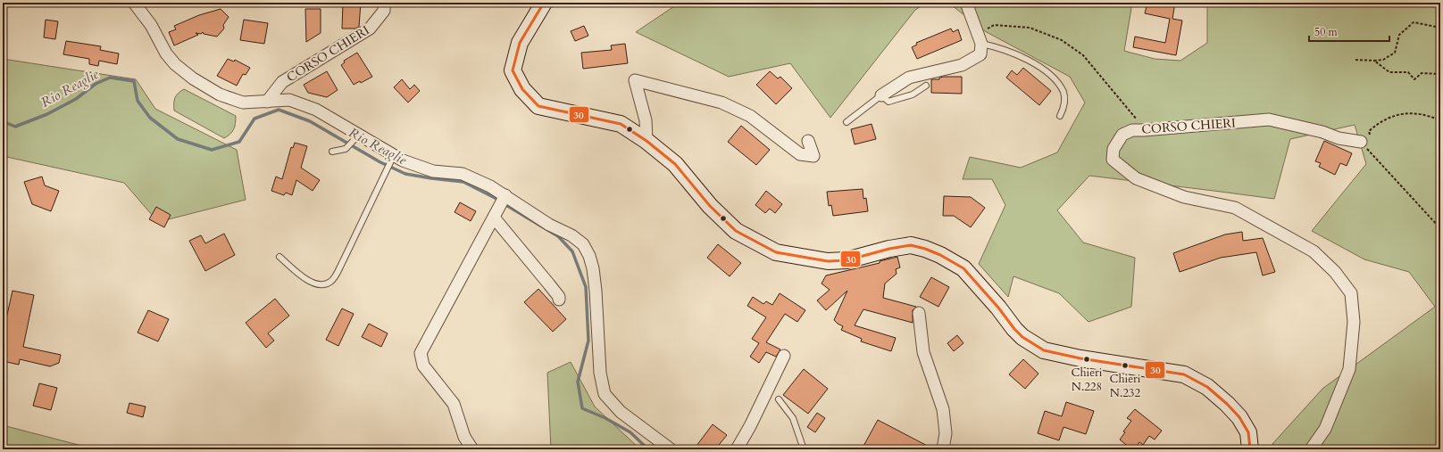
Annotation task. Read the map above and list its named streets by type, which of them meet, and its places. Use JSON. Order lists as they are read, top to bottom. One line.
{"streets":{"street":["CORSO CHIERI"]},"water":["Rio Reaglie"],"places":["Chieri N.228","Chieri N.232"],"lines":["transit line 30"],"scale_bar":"50 m"}
